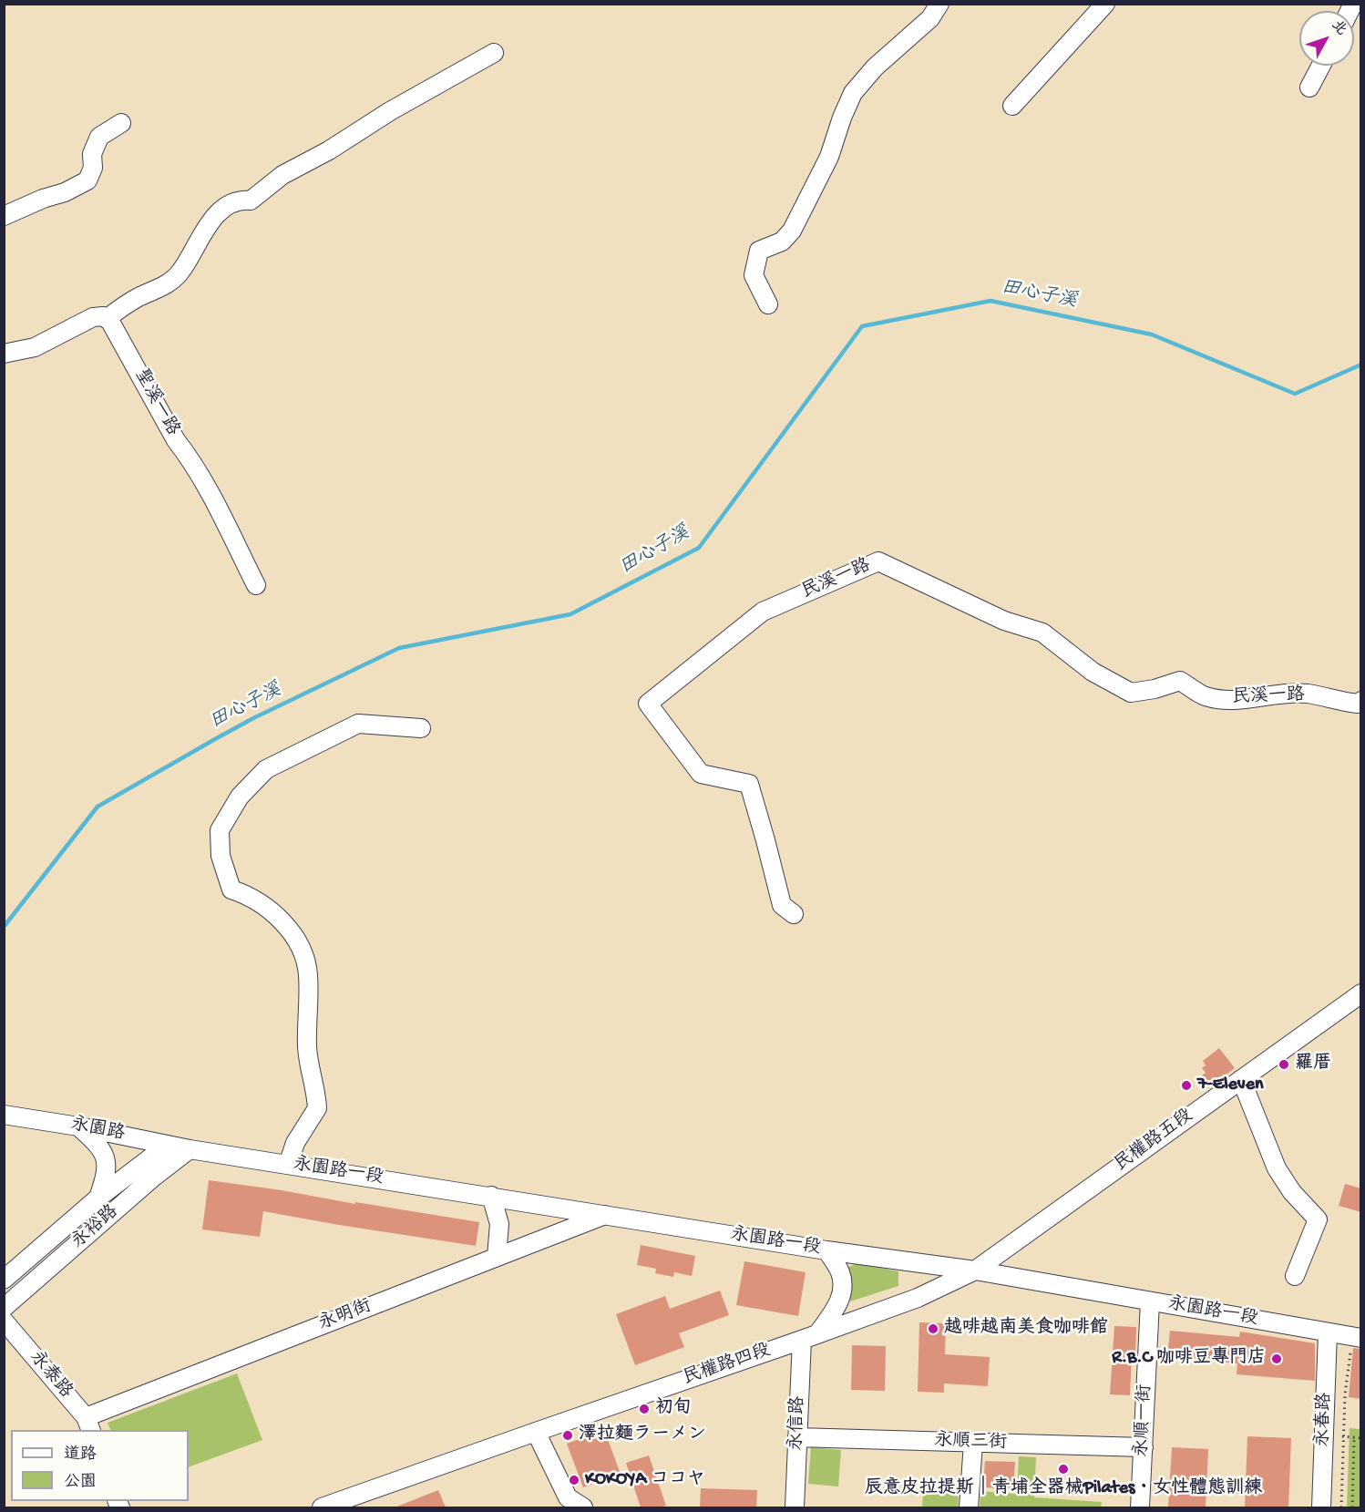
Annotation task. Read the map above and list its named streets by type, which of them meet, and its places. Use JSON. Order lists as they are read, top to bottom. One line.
{"streets":{"street":["聖溪一路","民溪一路","永園路","民權路五段","永園路一段","永裕路","永明街","民權路四段","永泰路","永春路","永順一街","永信路","永順三街"]},"crossings":[["永園路","永園路一段"],["永園路","永裕路"],["民權路五段","永園路一段"],["民權路五段","民權路四段"],["永園路一段","永裕路"],["永園路一段","永明街"],["永園路一段","民權路四段"],["永園路一段","永春路"],["永園路一段","永順一街"],["永明街","永泰路"],["民權路四段","永信路"],["永順一街","永順三街"],["永信路","永順三街"]],"water":["田心子溪"],"places":["羅厝","7-Eleven","越啡越南美食咖啡館","R.B.C 咖啡豆專門店","初旬","澤拉麵ラーメン","辰意皮拉提斯｜青埔全器械Pilates・女性體態訓練","KOKOYA ココヤ"],"legend":["道路","公園"],"north":"top right"}
